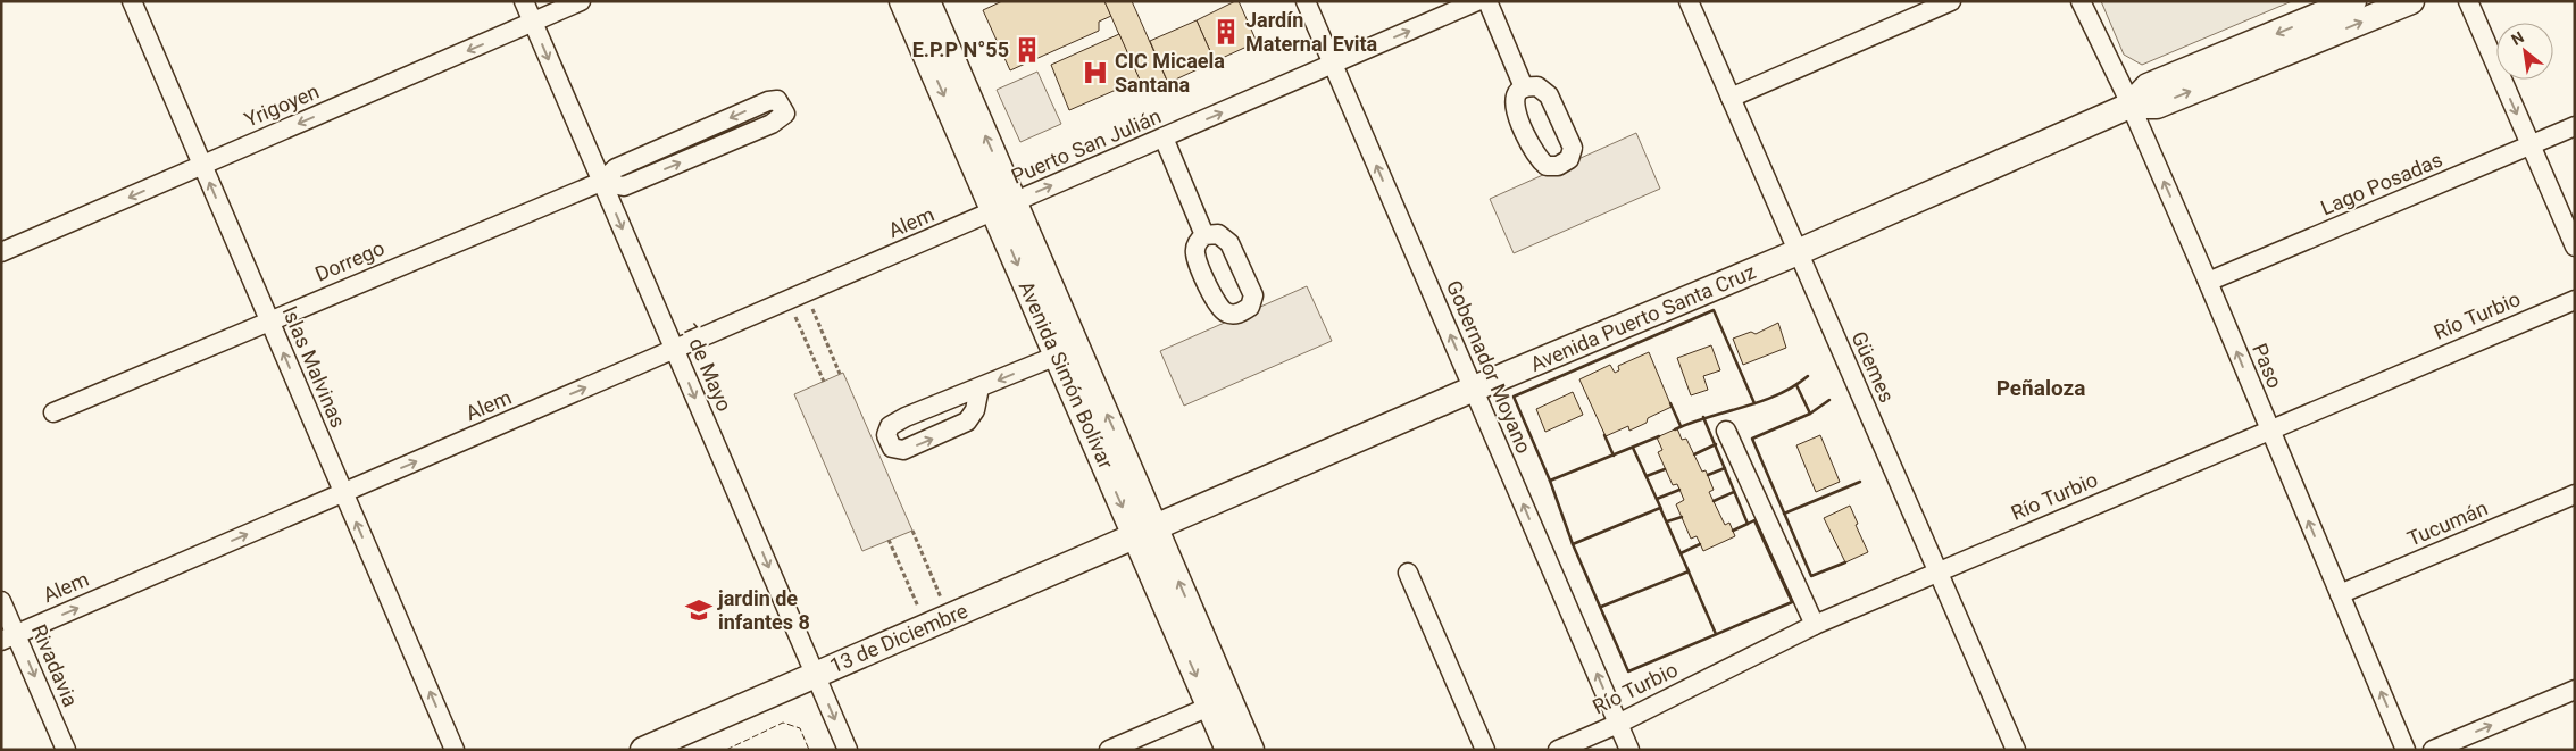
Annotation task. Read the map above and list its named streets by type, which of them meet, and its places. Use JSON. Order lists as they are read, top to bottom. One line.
{"streets":{"street":["Yrigoyen","Puerto San Julián","Lago Posadas","Alem","Dorrego","Río Turbio","Avenida Puerto Santa Cruz","Paso","Islas Malvinas","1 de Mayo","Gobernador Moyano","Güemes","Avenida Simón Bolívar","Tucumán","13 de Diciembre","Rivadavia"]},"crossings":[["Yrigoyen","Islas Malvinas"],["Yrigoyen","1 de Mayo"],["Puerto San Julián","Alem"],["Puerto San Julián","Gobernador Moyano"],["Puerto San Julián","Avenida Simón Bolívar"],["Lago Posadas","Paso"],["Alem","Islas Malvinas"],["Alem","1 de Mayo"],["Alem","Avenida Simón Bolívar"],["Alem","Rivadavia"],["Dorrego","Islas Malvinas"],["Dorrego","1 de Mayo"],["Río Turbio","Paso"],["Río Turbio","Gobernador Moyano"],["Río Turbio","Güemes"],["Avenida Puerto Santa Cruz","Paso"],["Avenida Puerto Santa Cruz","Gobernador Moyano"],["Avenida Puerto Santa Cruz","Güemes"],["Avenida Puerto Santa Cruz","Avenida Simón Bolívar"],["Avenida Puerto Santa Cruz","13 de Diciembre"],["Paso","Tucumán"],["1 de Mayo","13 de Diciembre"],["Avenida Simón Bolívar","13 de Diciembre"]],"one_way":["Yrigoyen","Puerto San Julián","Alem","Paso","Islas Malvinas","1 de Mayo","Gobernador Moyano","Rivadavia"],"districts":["Peñaloza"],"places":{"building":["Jardín Maternal Evita","E.P.P N°55"],"hospital":["CIC Micaela Santana"],"school or university":["jardin de infantes 8"]},"north":"top left"}
